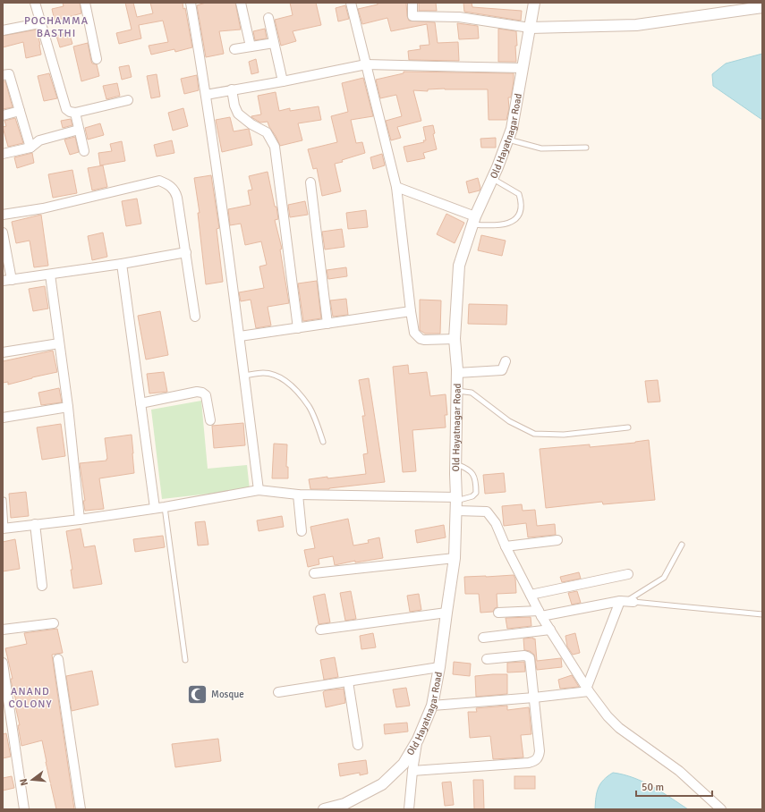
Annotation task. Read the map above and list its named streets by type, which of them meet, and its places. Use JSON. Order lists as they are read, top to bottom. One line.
{"streets":{"street":["Old Hayatnagar Road"]},"districts":["POCHAMMA BASTHI","ANAND COLONY"],"places":{"mosque":["Mosque"]},"scale_bar":"50 m","north":"left"}
